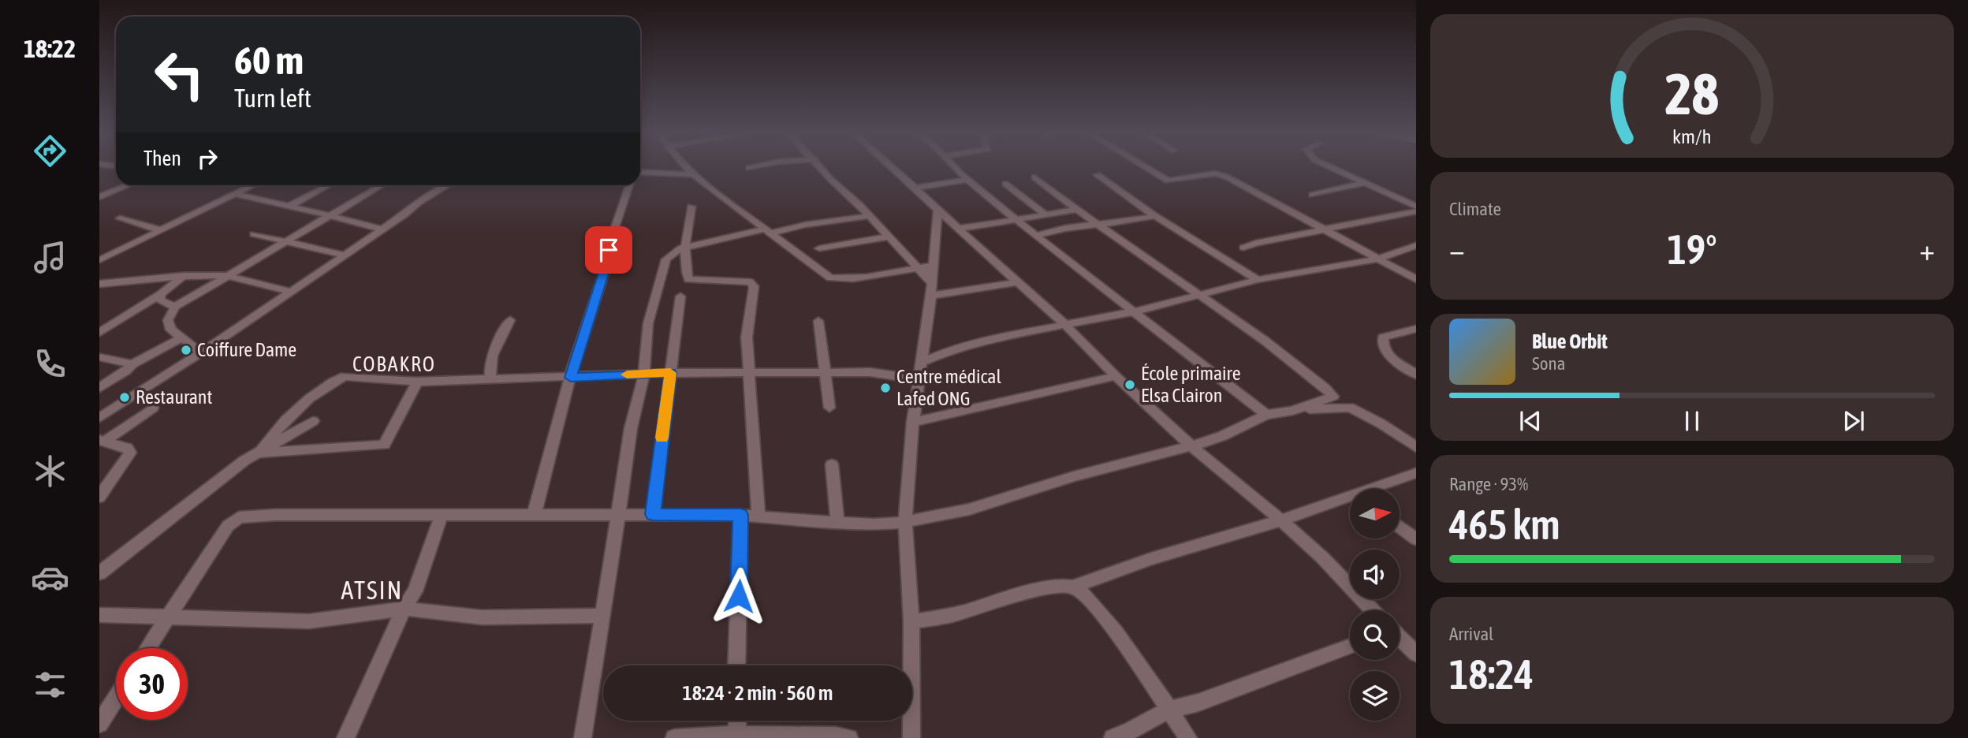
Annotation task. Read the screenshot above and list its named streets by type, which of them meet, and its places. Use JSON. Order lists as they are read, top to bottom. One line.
{"districts":["COBAKRO","ATSIN"],"places":["Coiffure Dame","École primaire Elsa Clairon","Centre médical Lafed ONG","Restaurant"],"north":"right","page":{"tabs":"18:22","turn":["60 m","Turn left"],"then":"Then","tile":["Climate",["Range · 93%","465 km"],["Arrival","18:24"]],"heat":["−","19°","+"],"song":["Blue Orbit","Sona"],"limit":"30","trip":"18:24 · 2 min · 560 m","gauge":["28","km/h"]}}
